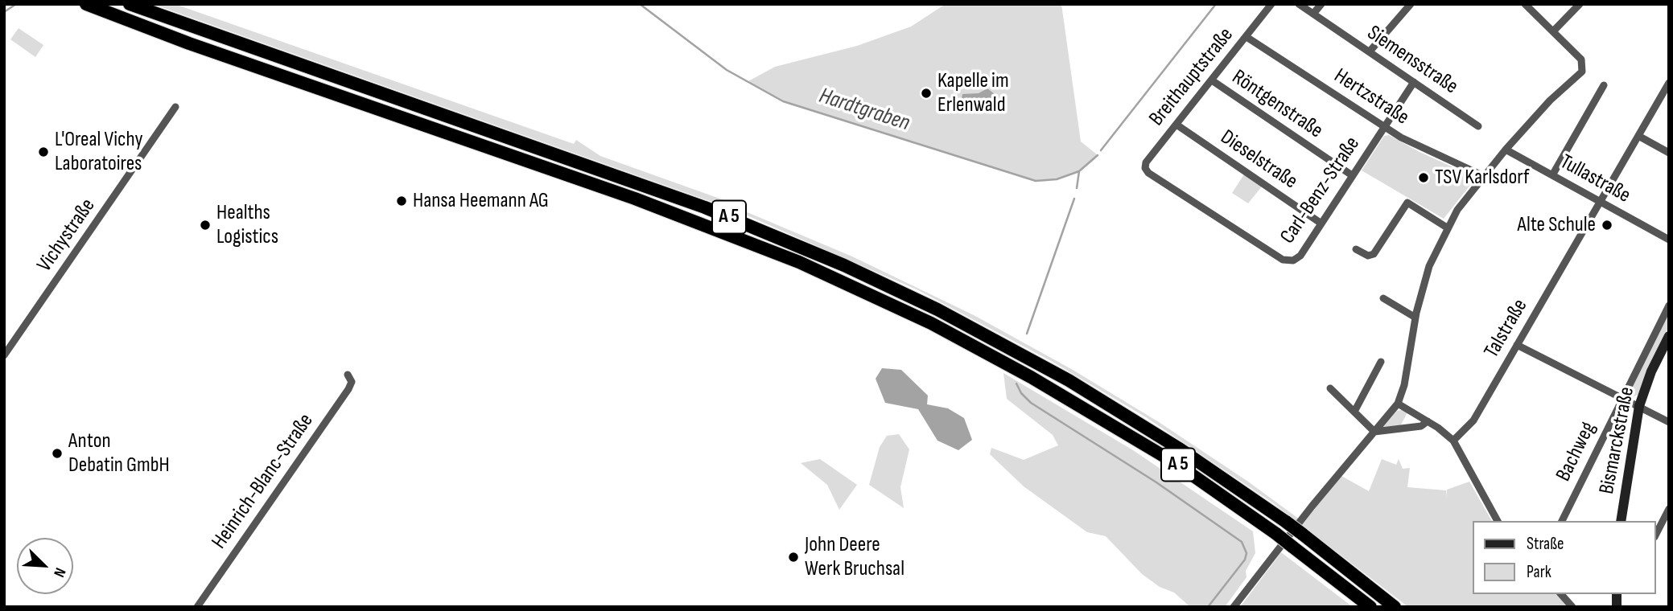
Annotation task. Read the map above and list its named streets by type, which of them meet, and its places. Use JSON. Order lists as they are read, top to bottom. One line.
{"streets":{"highway":["A 5"],"street":["Siemensstraße","Breithauptstraße","Hertzstraße","Röntgenstraße","Dieselstraße","Tullastraße","Carl-Benz-Straße","Vichystraße","Talstraße","Bismarckstraße","Bachweg","Heinrich-Blanc-Straße"]},"crossings":[["Siemensstraße","Carl-Benz-Straße"],["Breithauptstraße","Hertzstraße"],["Breithauptstraße","Röntgenstraße"],["Breithauptstraße","Dieselstraße"],["Breithauptstraße","Carl-Benz-Straße"],["Hertzstraße","Carl-Benz-Straße"],["Röntgenstraße","Carl-Benz-Straße"],["Dieselstraße","Carl-Benz-Straße"],["Tullastraße","Talstraße"]],"water":["Hardtgraben"],"places":["Kapelle im Erlenwald","L'Oreal Vichy Laboratoires","TSV Karlsdorf","Hansa Heemann AG","Healths Logistics","Alte Schule","Anton Debatin GmbH","John Deere Werk Bruchsal"],"legend":["Straße","Park"],"north":"bottom right"}
